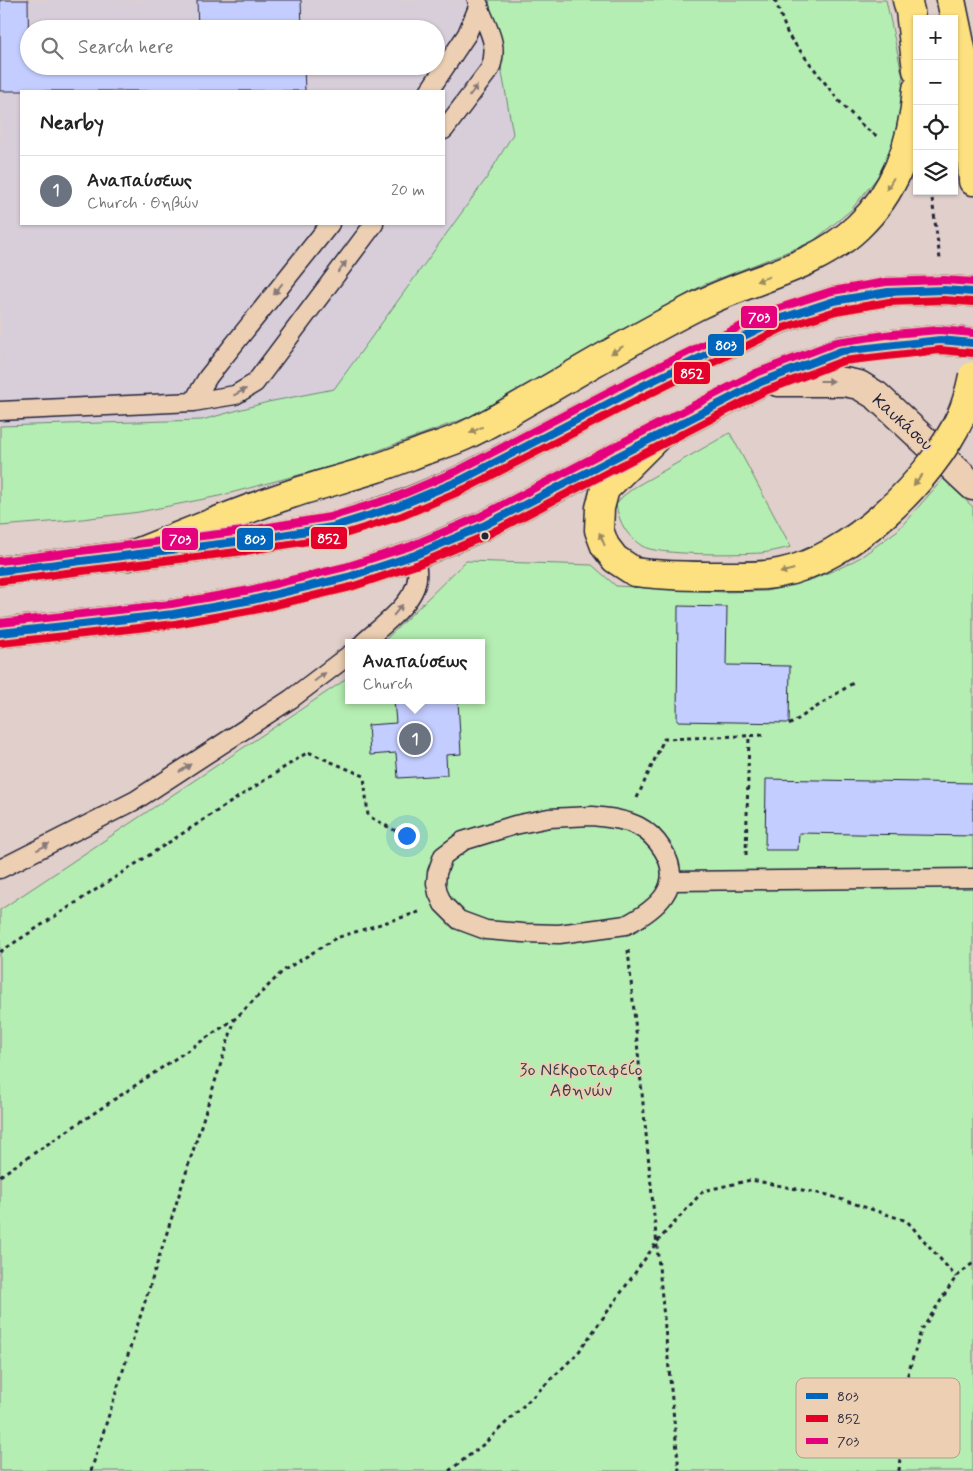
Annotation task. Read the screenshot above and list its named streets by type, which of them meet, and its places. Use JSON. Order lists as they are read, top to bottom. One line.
{"streets":{"main road":["Καυκάσου"]},"one_way":["Καυκάσου"],"parks":["3ο Νεκροταφείο Αθηνών"],"lines":["transit line 703","transit line 803","transit line 852"],"legend":["803","852","703"],"page":{"map_buttons":["+","−"],"search":"Search here","heading":"Nearby","list":[{"mark":"1","name":"Αναπαύσεως","note":"Church · Θηβών","value":"20 m"}],"popup":["Αναπαύσεως","Church"],"pins":"1"}}
